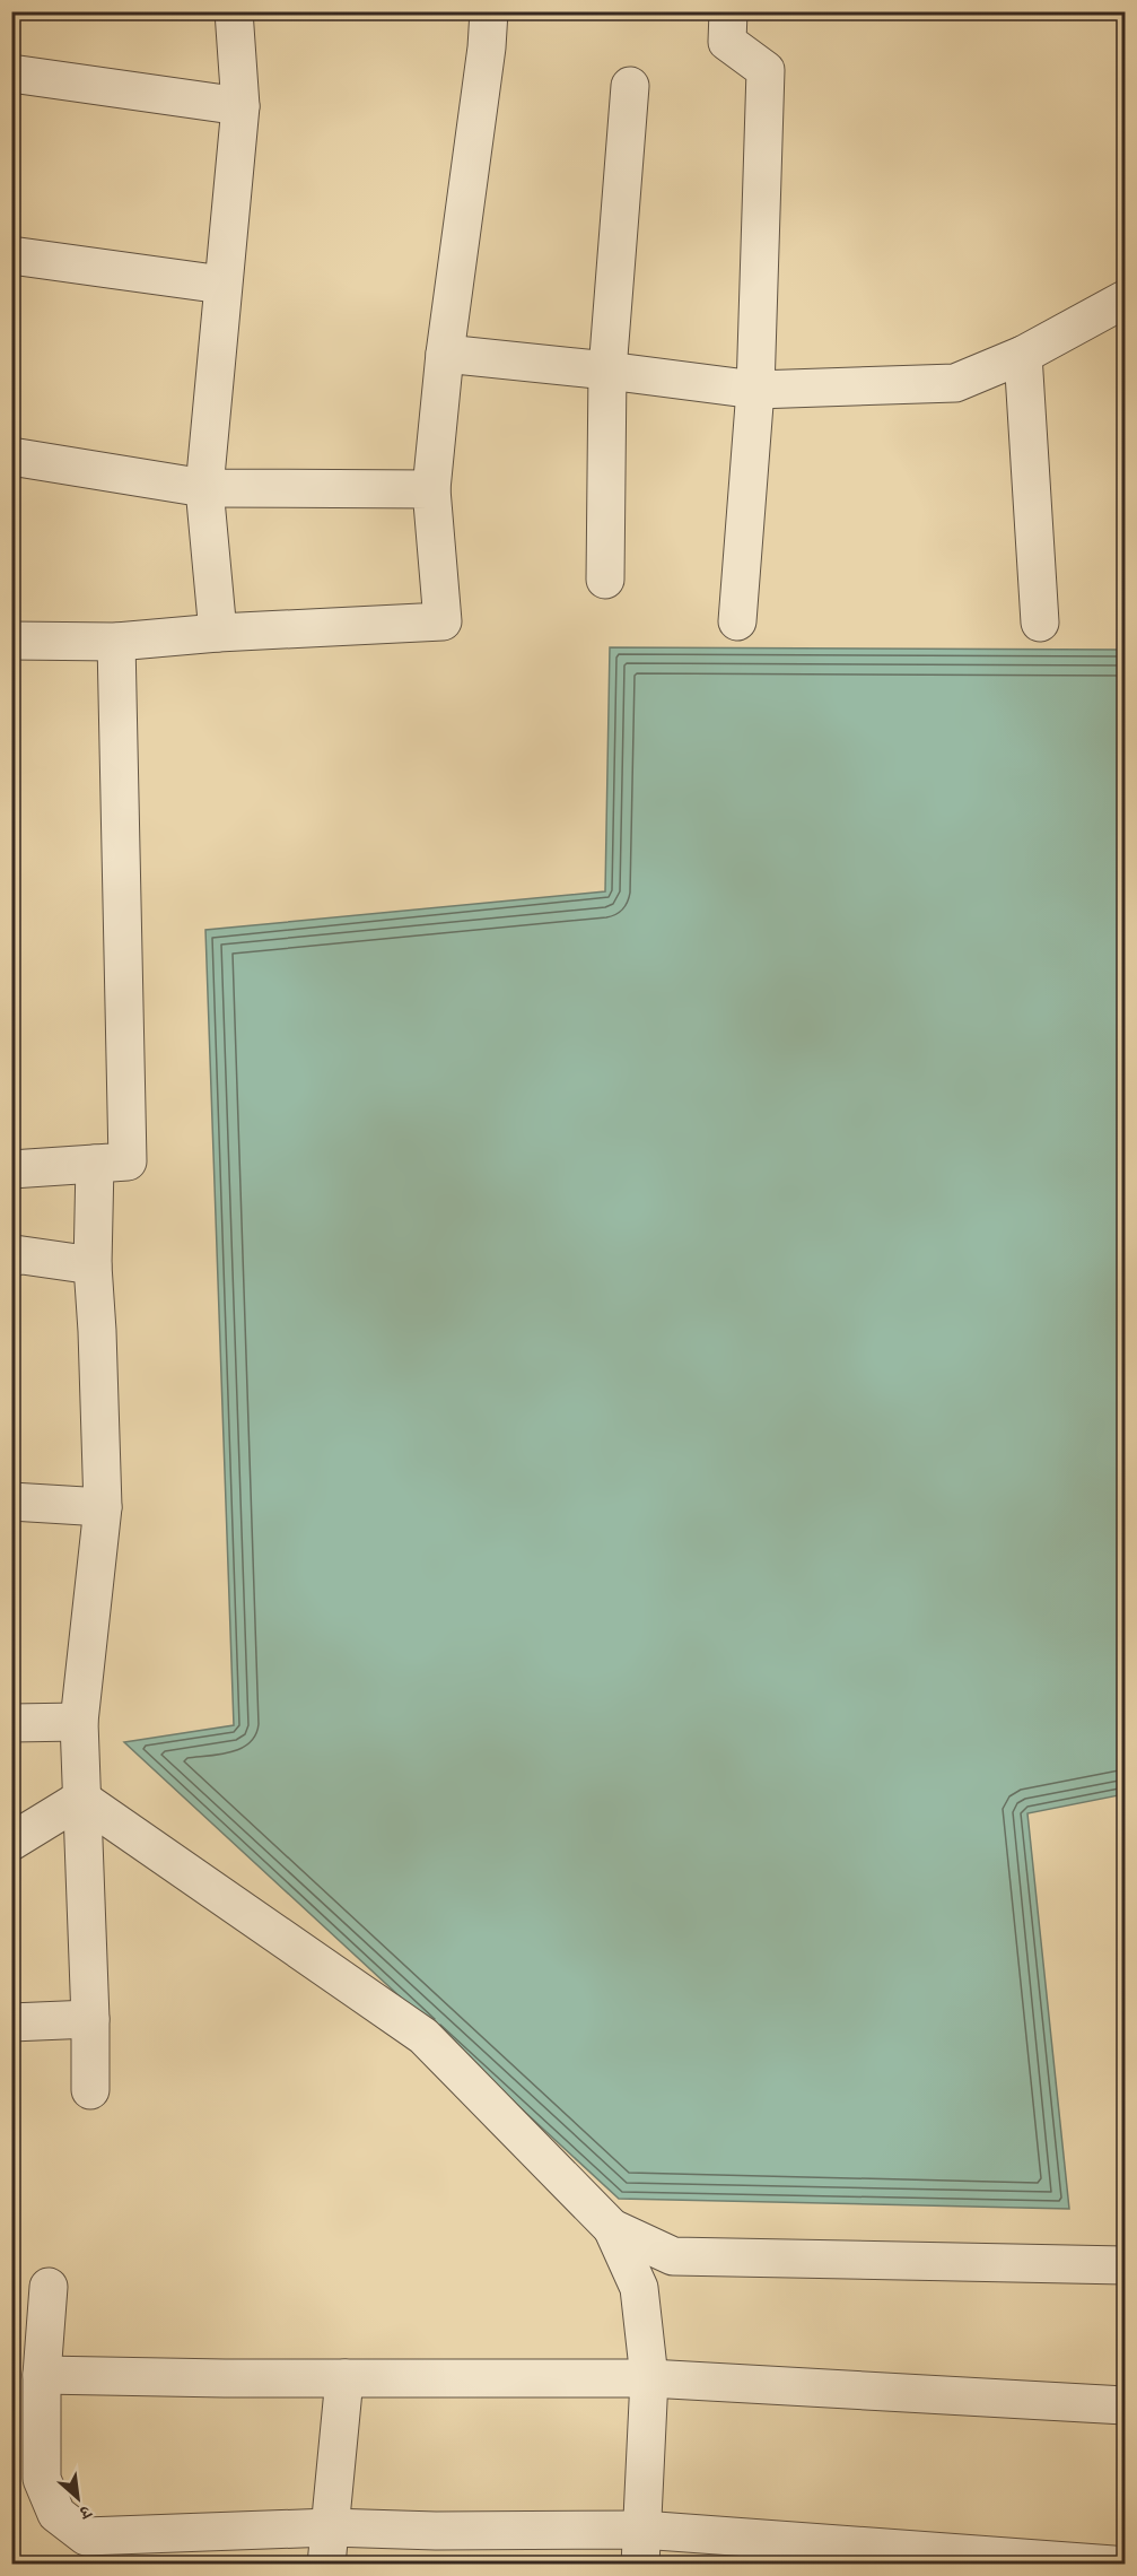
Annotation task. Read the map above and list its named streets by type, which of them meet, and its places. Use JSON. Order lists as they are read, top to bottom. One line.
{"north":"bottom right"}
